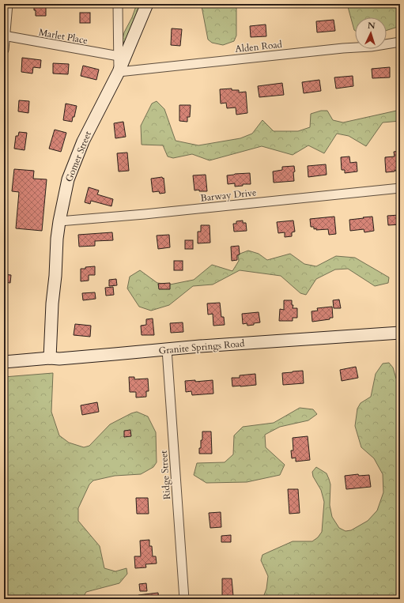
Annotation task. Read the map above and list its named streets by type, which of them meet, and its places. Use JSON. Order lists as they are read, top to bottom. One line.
{"streets":{"street":["Marlet Place","Alden Road","Gomer Street","Barway Drive","Granite Springs Road","Ridge Street"]},"crossings":[["Alden Road","Gomer Street"],["Gomer Street","Barway Drive"],["Gomer Street","Granite Springs Road"],["Granite Springs Road","Ridge Street"]],"north":"top"}
